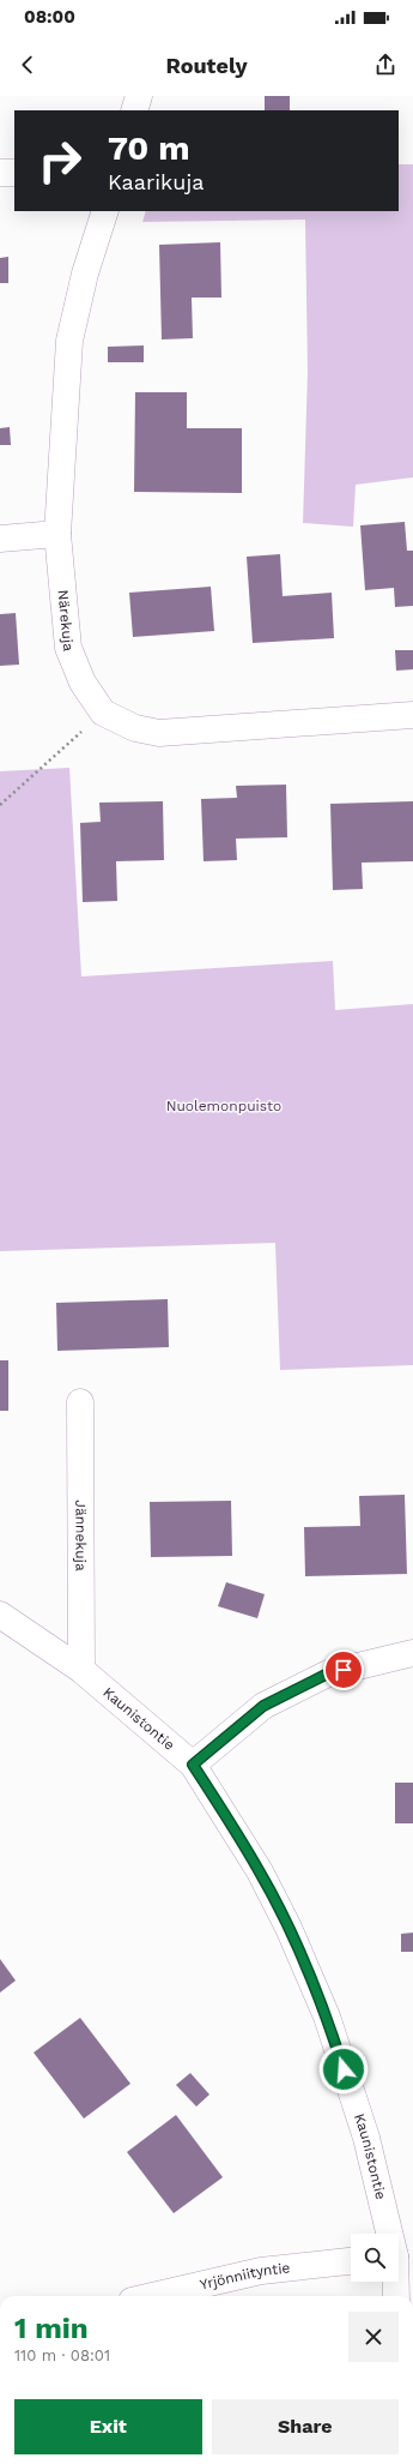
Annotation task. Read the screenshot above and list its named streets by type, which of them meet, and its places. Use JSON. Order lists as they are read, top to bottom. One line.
{"streets":{"street":["Närekuja","Jännekuja","Kaunistontie","Yrjönniityntie"]},"crossings":[["Jännekuja","Kaunistontie"]],"parks":["Nuolemonpuisto"],"page":{"status":"08:00","header":"Routely","turn":["70 m","Kaarikuja"],"heading":["1 min","110 m · 08:01"],"buttons":["Exit","Share"]}}
